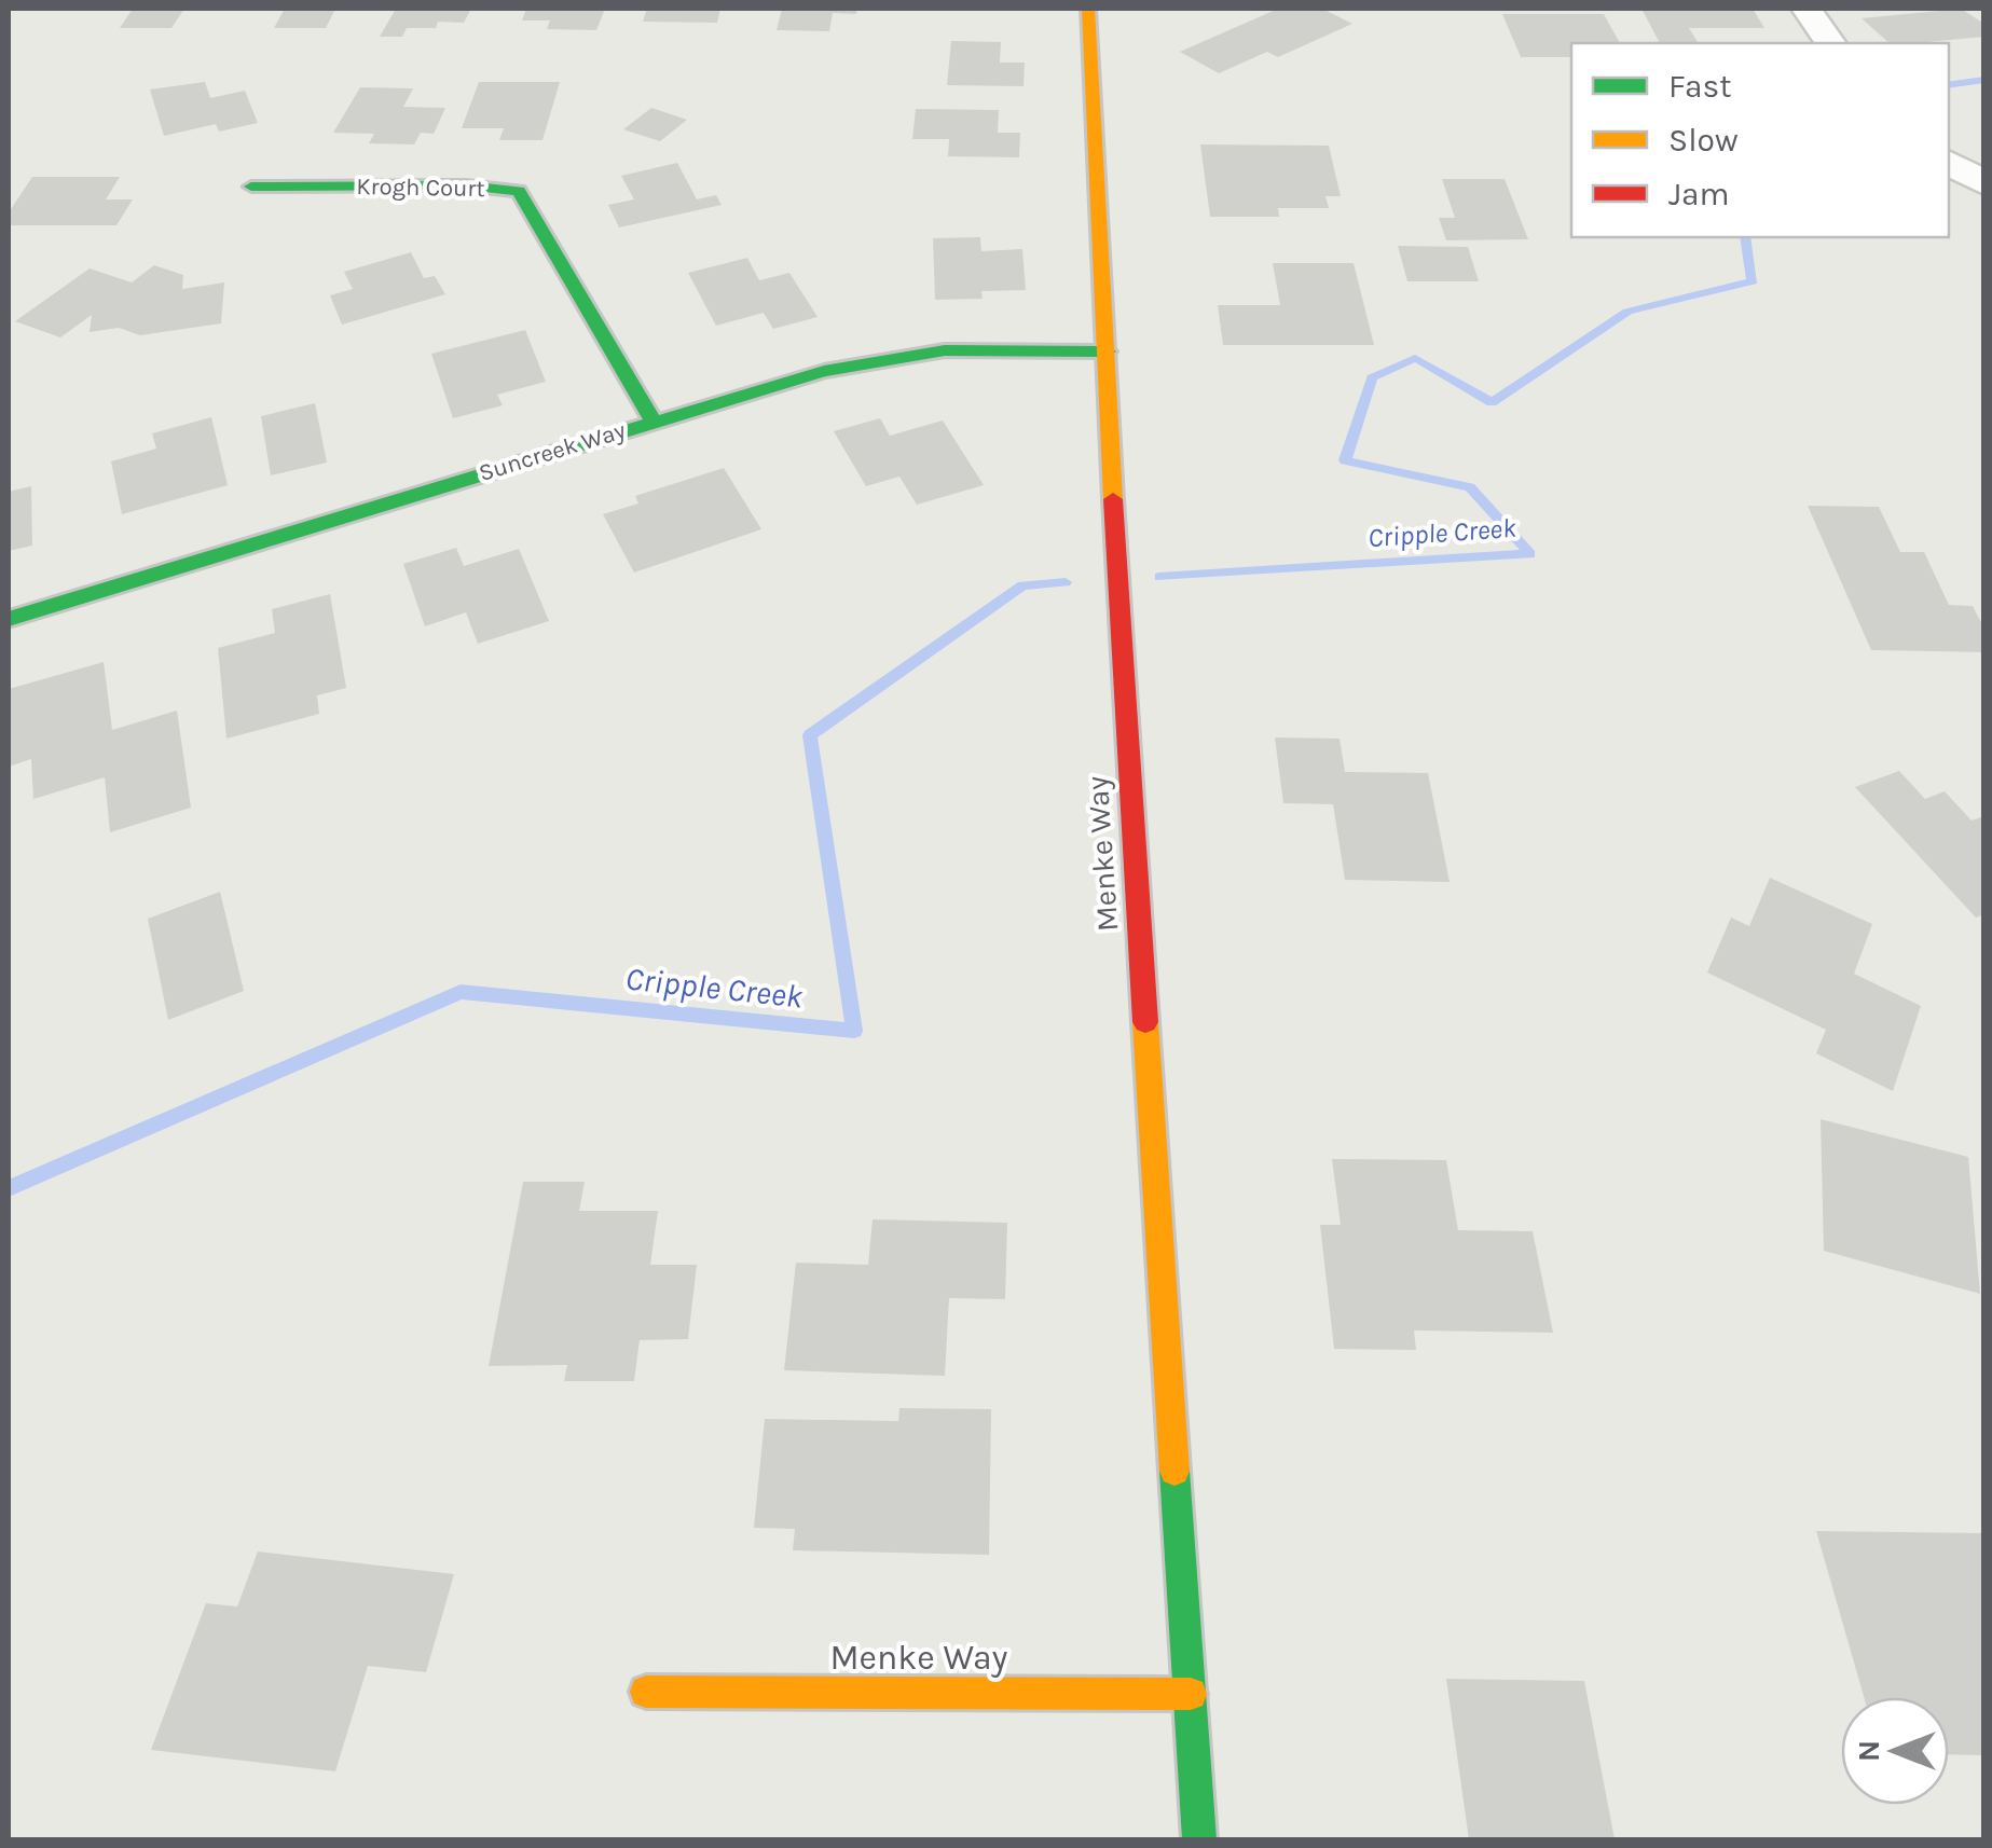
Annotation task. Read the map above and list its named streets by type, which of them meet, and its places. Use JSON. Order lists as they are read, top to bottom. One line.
{"streets":{"street":["Krogh Court","Suncreek Way","Menke Way"]},"crossings":[["Krogh Court","Suncreek Way"],["Suncreek Way","Menke Way"]],"water":["Cripple Creek"],"legend":["Fast","Slow","Jam"],"north":"left"}
